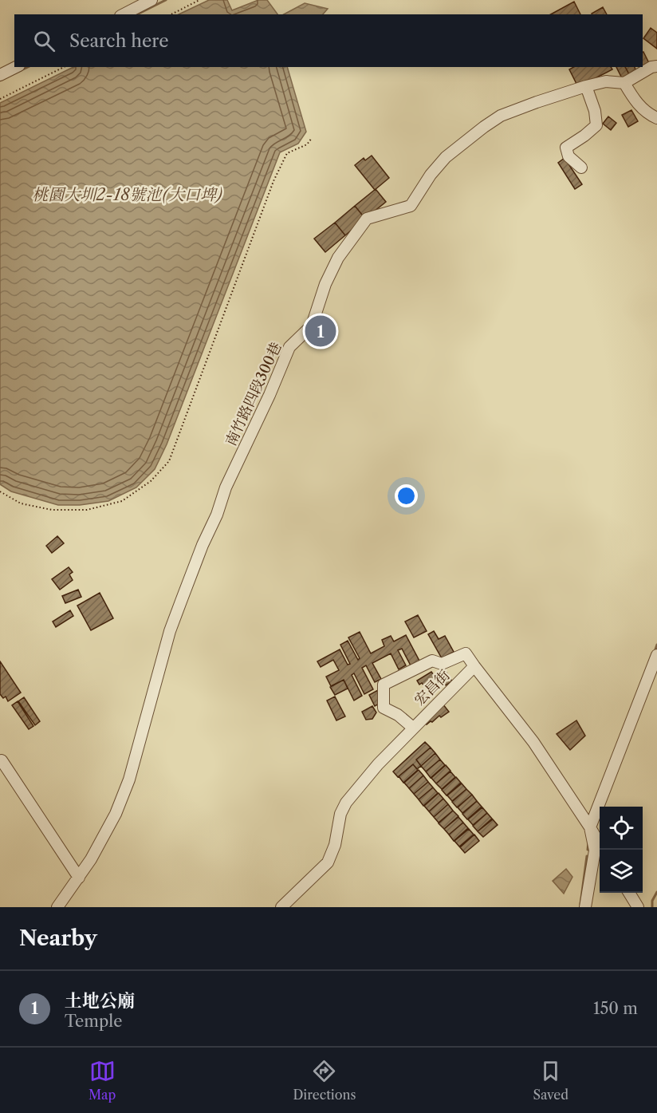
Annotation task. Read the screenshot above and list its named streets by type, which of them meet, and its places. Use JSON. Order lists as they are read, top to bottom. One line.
{"streets":{"street":["南竹路四段300巷","宏昌街"]},"water":["桃園大圳2-18號池(大口埤)"],"page":{"search":"Search here","pins":"1","heading":"Nearby","list":[{"mark":"1","name":"土地公廟","note":"Temple","value":"150 m"}],"nav":["Map","Directions","Saved"]}}
